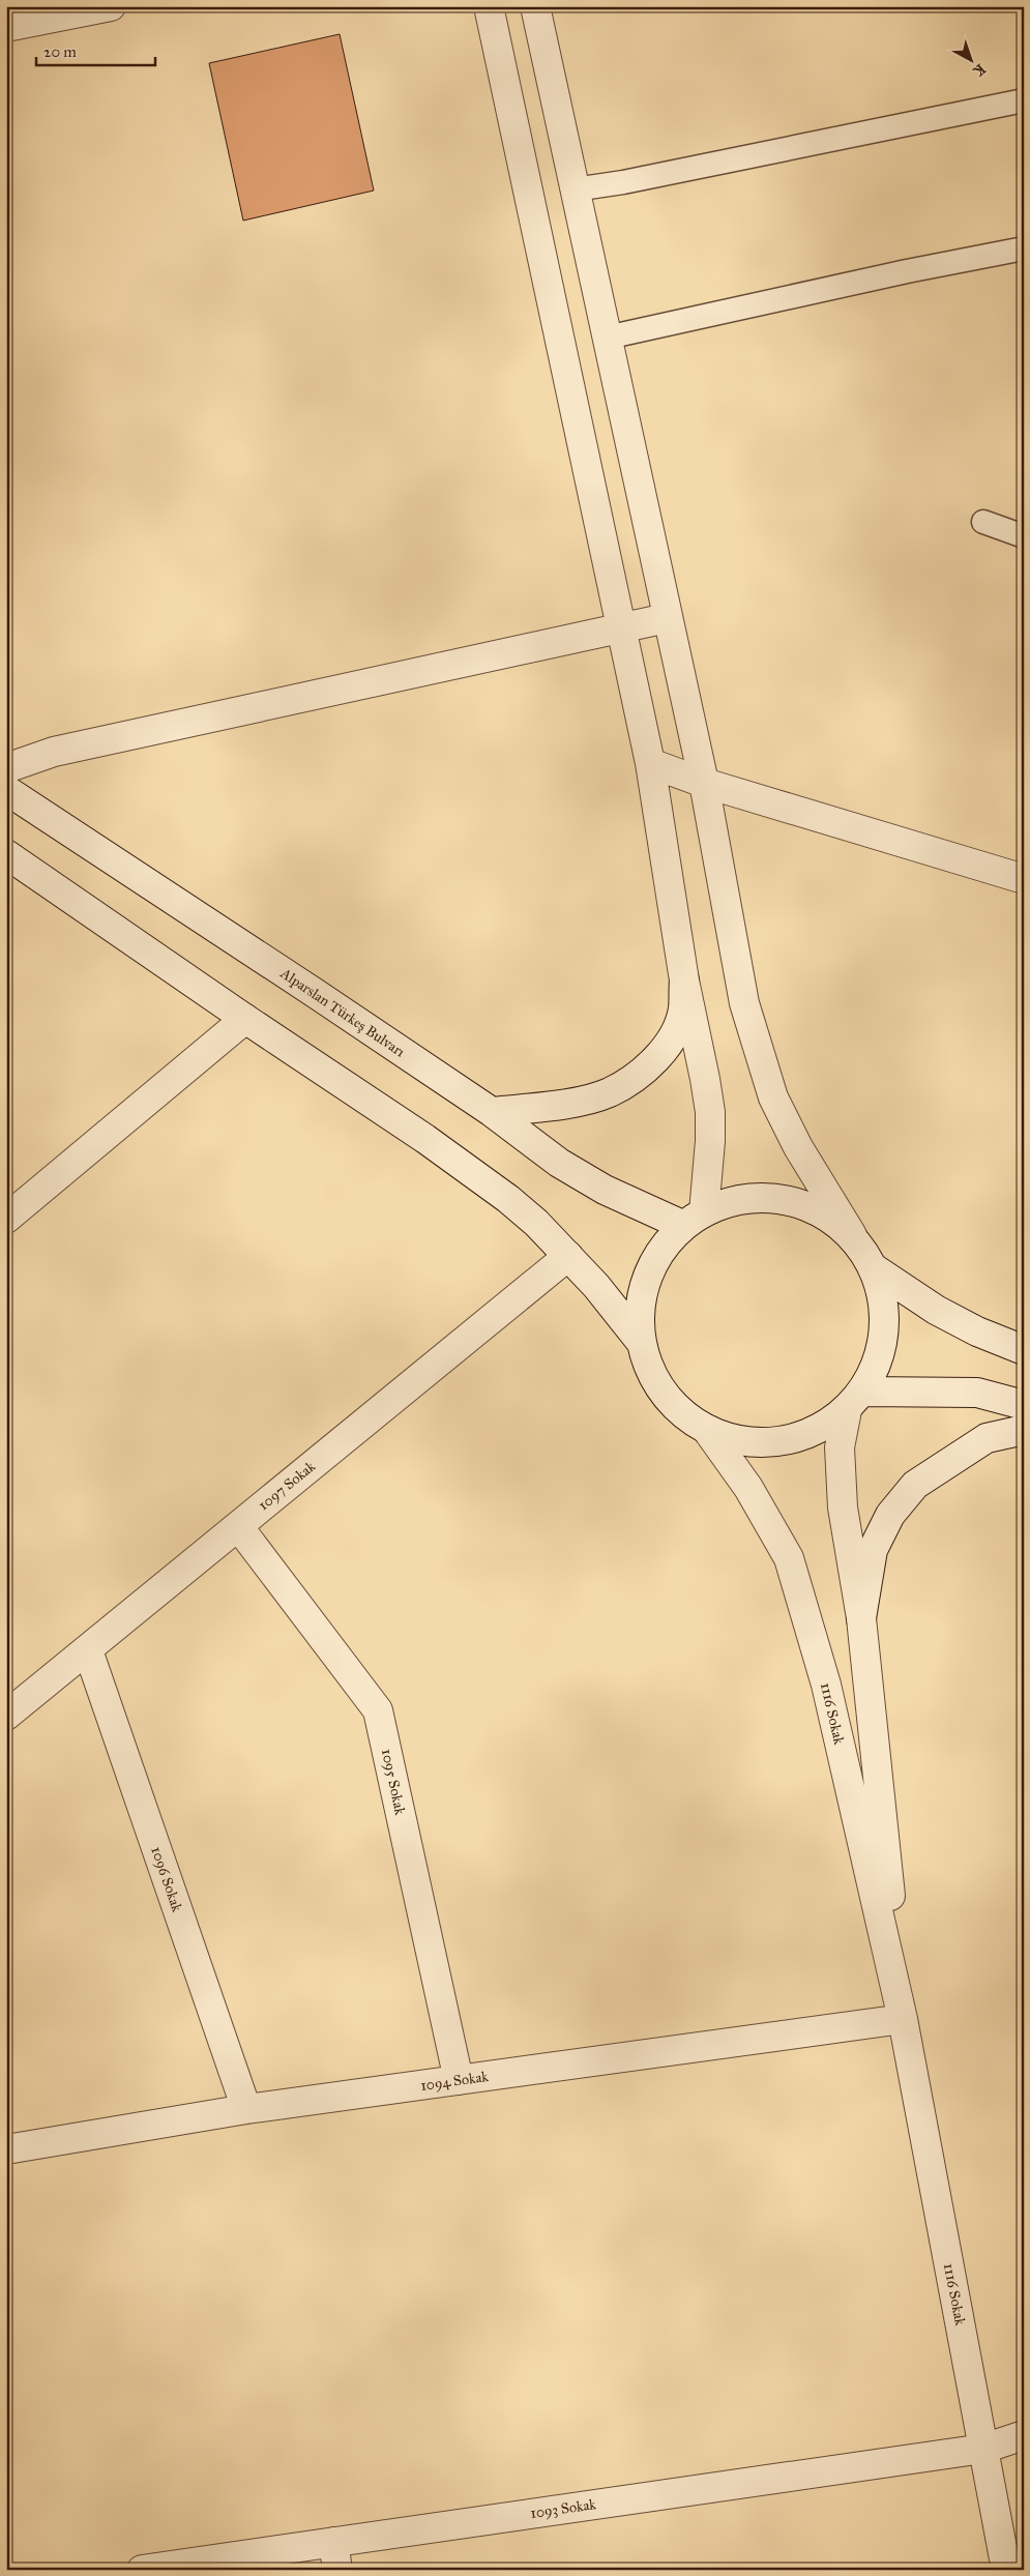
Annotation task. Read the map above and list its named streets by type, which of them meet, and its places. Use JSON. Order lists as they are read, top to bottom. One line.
{"streets":{"street":["Alparslan Türkeş Bulvarı","1097 Sokak","1116 Sokak","1095 Sokak","1096 Sokak","1094 Sokak","1093 Sokak"]},"crossings":[["1097 Sokak","1095 Sokak"],["1097 Sokak","1096 Sokak"],["1116 Sokak","1094 Sokak"],["1116 Sokak","1093 Sokak"],["1095 Sokak","1094 Sokak"],["1096 Sokak","1094 Sokak"]],"scale_bar":"20 m","north":"bottom right"}
